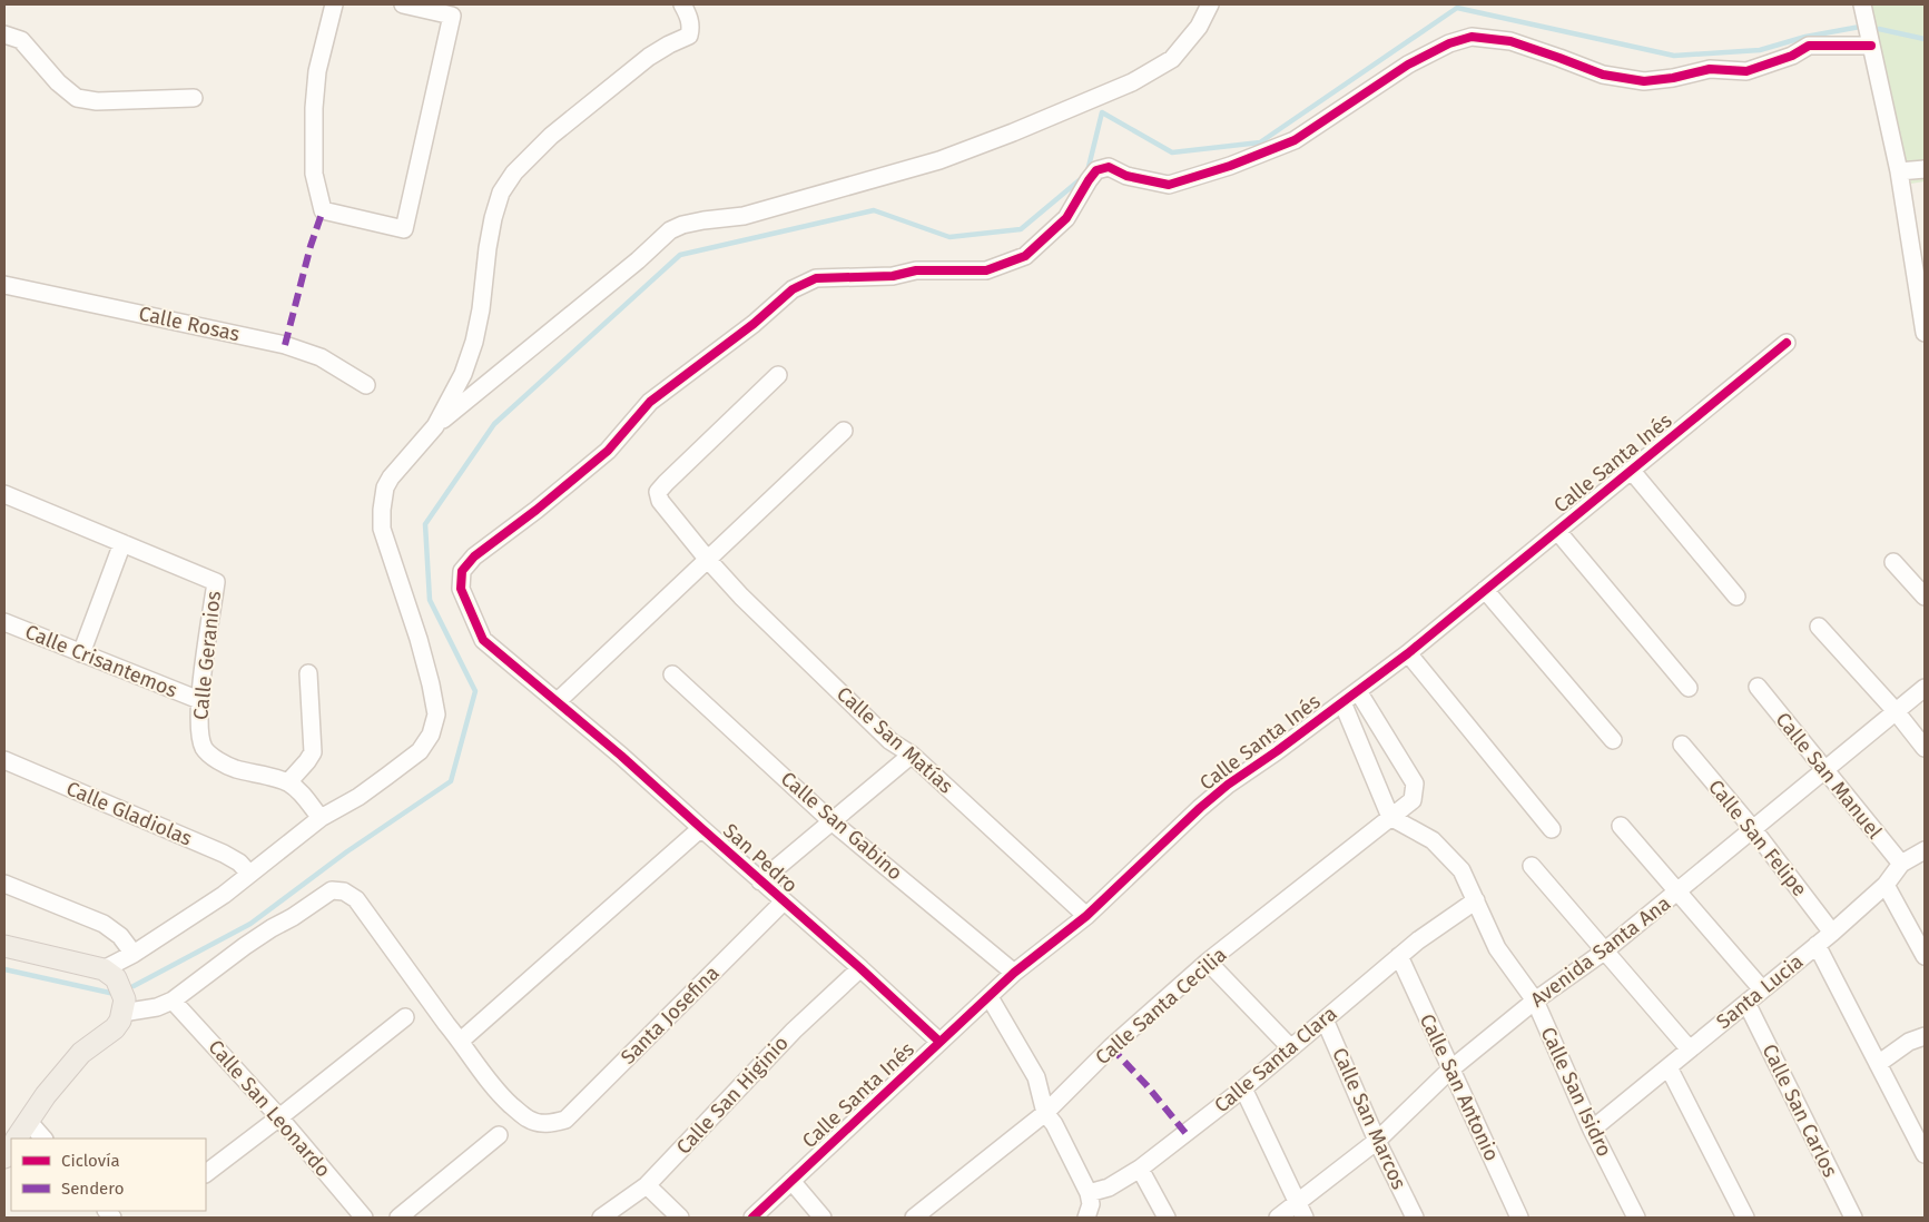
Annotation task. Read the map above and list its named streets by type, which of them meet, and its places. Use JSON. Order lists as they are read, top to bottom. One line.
{"streets":{"street":["Calle Rosas","Calle Santa Inés","Calle Geranios","Calle Crisantemos","Calle San Matías","Calle San Manuel","Calle Gladiolas","Calle San Gabino","Calle San Felipe","San Pedro","Avenida Santa Ana","Santa Lucia","Calle Santa Cecilia","Santa Josefina","Calle Santa Clara","Calle San Antonio","Calle San Isidro","Calle San Higinio","Calle San Leonardo","Calle San Carlos","Calle San Marcos"]},"crossings":[["Calle Santa Inés","Calle San Matías"],["Calle Santa Inés","Calle San Gabino"],["Calle Santa Inés","San Pedro"],["Calle Santa Inés","Calle Santa Cecilia"],["Calle Geranios","Calle Crisantemos"],["Calle San Manuel","Avenida Santa Ana"],["Calle San Manuel","Santa Lucia"],["Calle San Felipe","Avenida Santa Ana"],["Calle San Felipe","Santa Lucia"],["San Pedro","Santa Josefina"],["San Pedro","Calle San Higinio"],["Avenida Santa Ana","Calle San Antonio"],["Avenida Santa Ana","Calle San Isidro"],["Avenida Santa Ana","Calle San Marcos"],["Santa Lucia","Calle San Isidro"],["Santa Lucia","Calle San Carlos"],["Calle Santa Cecilia","Calle San Isidro"],["Calle Santa Clara","Calle San Antonio"],["Calle Santa Clara","Calle San Isidro"],["Calle Santa Clara","Calle San Marcos"]],"legend":["Ciclovía","Sendero"]}
